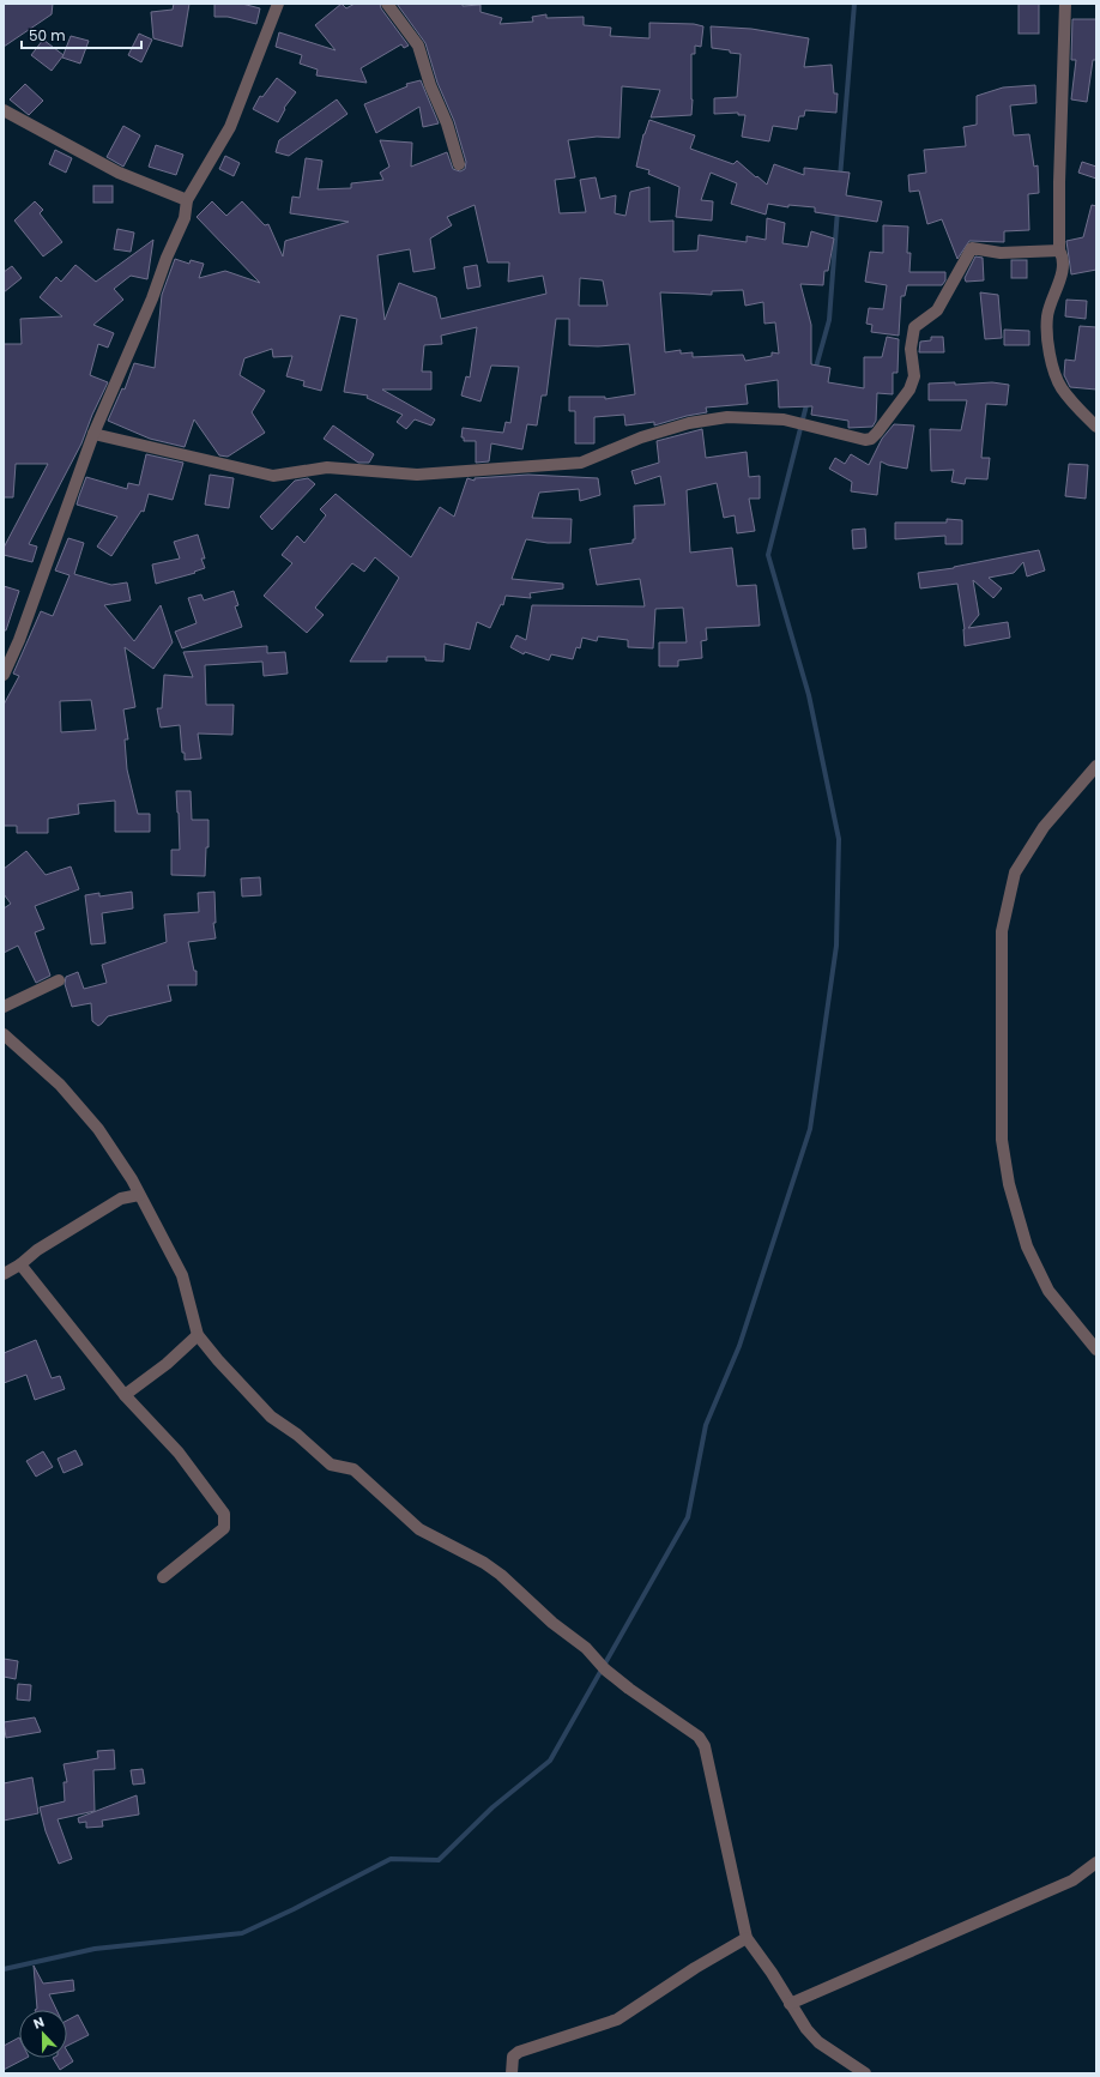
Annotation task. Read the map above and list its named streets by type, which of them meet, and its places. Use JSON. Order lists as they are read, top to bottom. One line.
{"scale_bar":"50 m","north":"top"}
